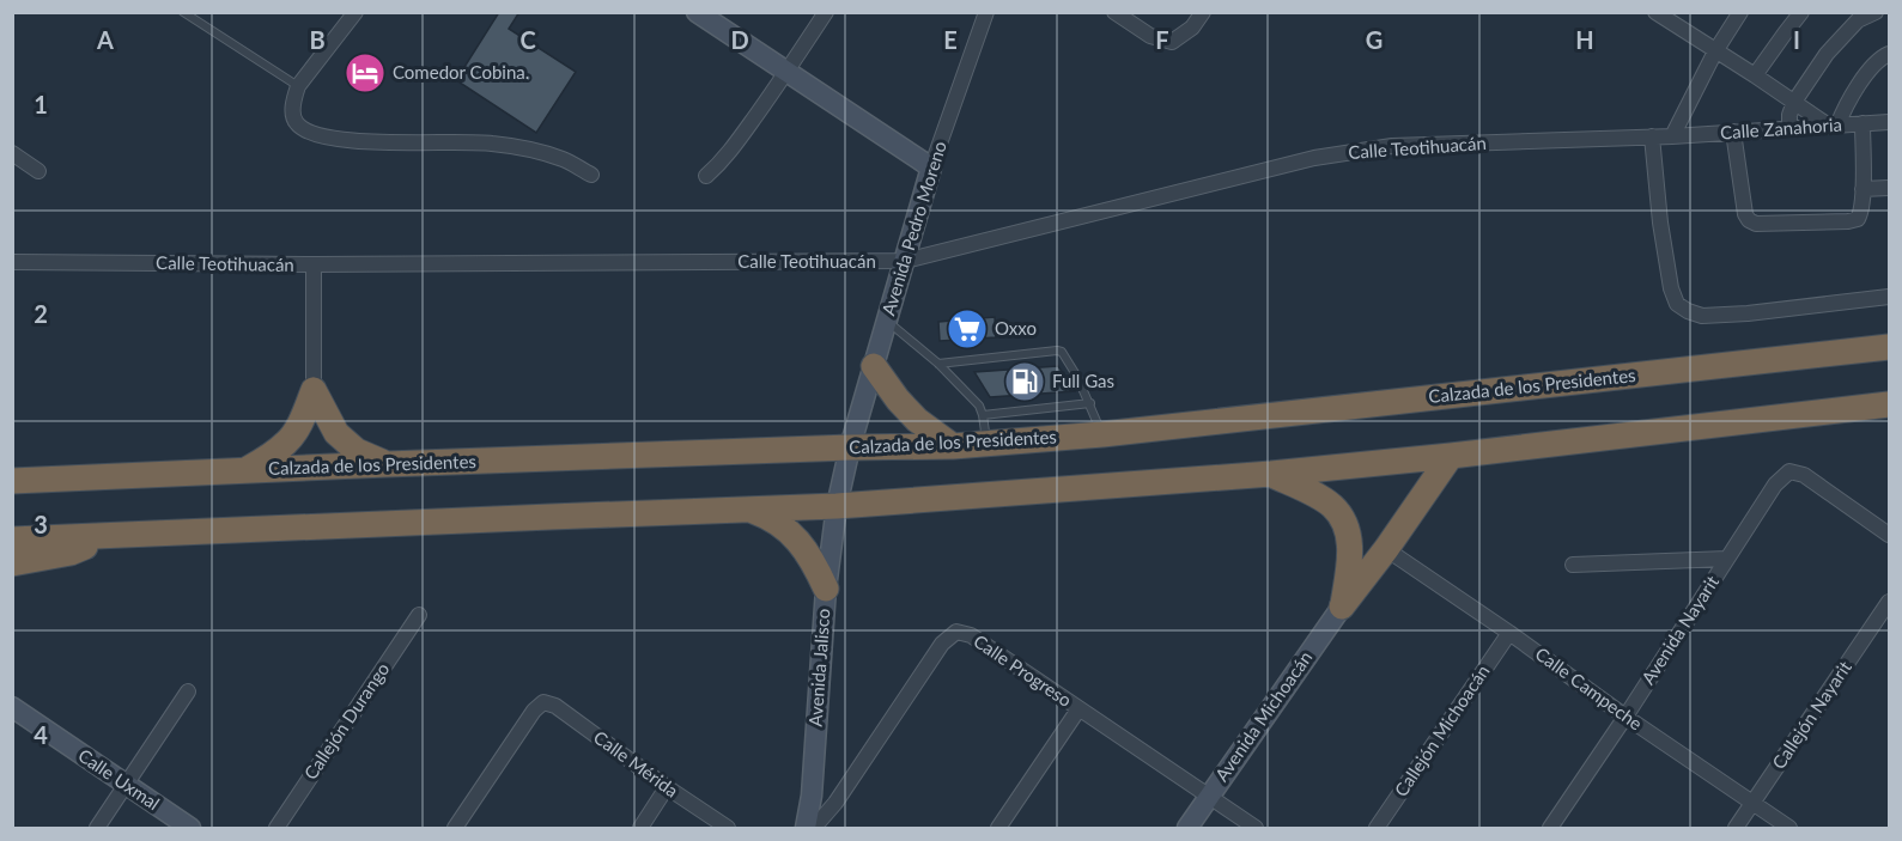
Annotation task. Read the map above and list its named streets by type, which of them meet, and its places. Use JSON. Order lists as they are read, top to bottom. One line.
{"streets":{"highway":["Calzada de los Presidentes"],"street":["Calle Zanahoria","Calle Teotihuacán","Avenida Pedro Moreno","Avenida Nayarit","Avenida Jalisco","Calle Progreso","Calle Campeche","Callejón Nayarit","Avenida Michoacán","Callejón Durango","Callejón Michoacán","Calle Mérida","Calle Uxmal"]},"crossings":[["Calle Zanahoria","Calle Teotihuacán"],["Calle Teotihuacán","Avenida Pedro Moreno"],["Avenida Pedro Moreno","Calzada de los Presidentes"],["Avenida Pedro Moreno","Avenida Jalisco"],["Calzada de los Presidentes","Avenida Jalisco"],["Avenida Nayarit","Calle Campeche"],["Avenida Jalisco","Calle Progreso"],["Calle Progreso","Avenida Michoacán"],["Calle Campeche","Callejón Nayarit"],["Calle Campeche","Callejón Michoacán"]],"places":{"hotel":["Comedor Cobina."],"supermarket":["Oxxo"],"fuel station":["Full Gas"]},"grid":{"columns":["A","B","C","D","E","F","G","H","I"],"rows":["1","2","3","4"]}}
